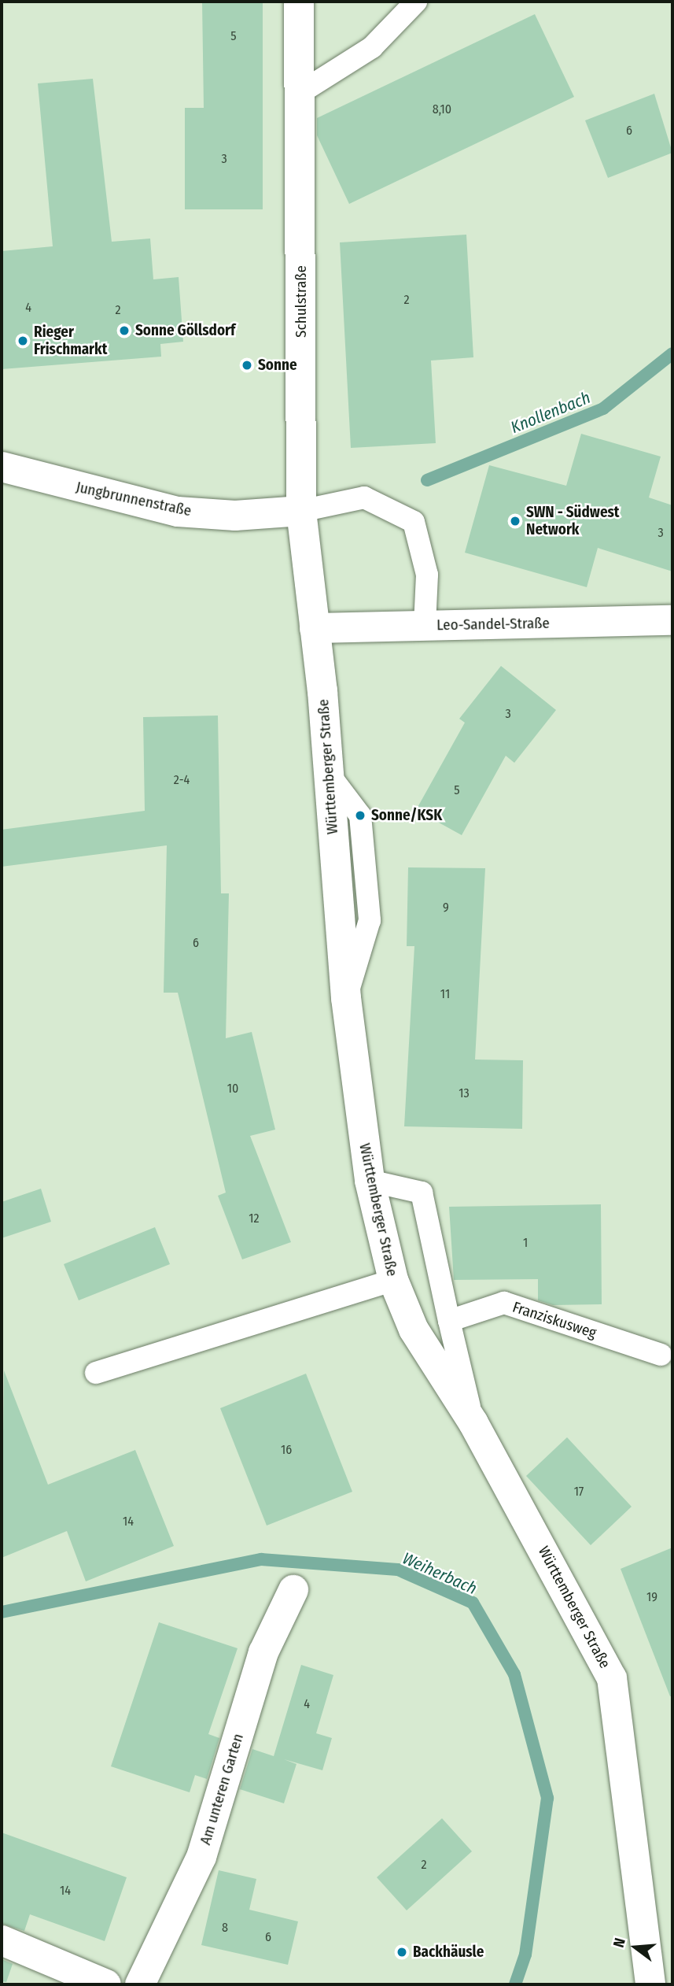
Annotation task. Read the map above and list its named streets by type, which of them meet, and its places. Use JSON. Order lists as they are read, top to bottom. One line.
{"streets":{"street":["Schulstraße","Jungbrunnenstraße","Leo-Sandel-Straße","Württemberger Straße","Am unteren Garten"],"lane":["Franziskusweg"]},"crossings":[["Schulstraße","Jungbrunnenstraße"],["Schulstraße","Württemberger Straße"],["Jungbrunnenstraße","Württemberger Straße"],["Leo-Sandel-Straße","Württemberger Straße"]],"water":["Knollenbach","Weiherbach"],"places":["Sonne Göllsdorf","Rieger Frischmarkt","Sonne","SWN - Südwest Network","Sonne/KSK","Backhäusle"],"house_numbers":["5","8,10","6","3","2","4","2","3","3","2-4","5","9","6","11","10","13","12","1","16","17","14","19","4","2","14","8","6"],"north":"left"}
